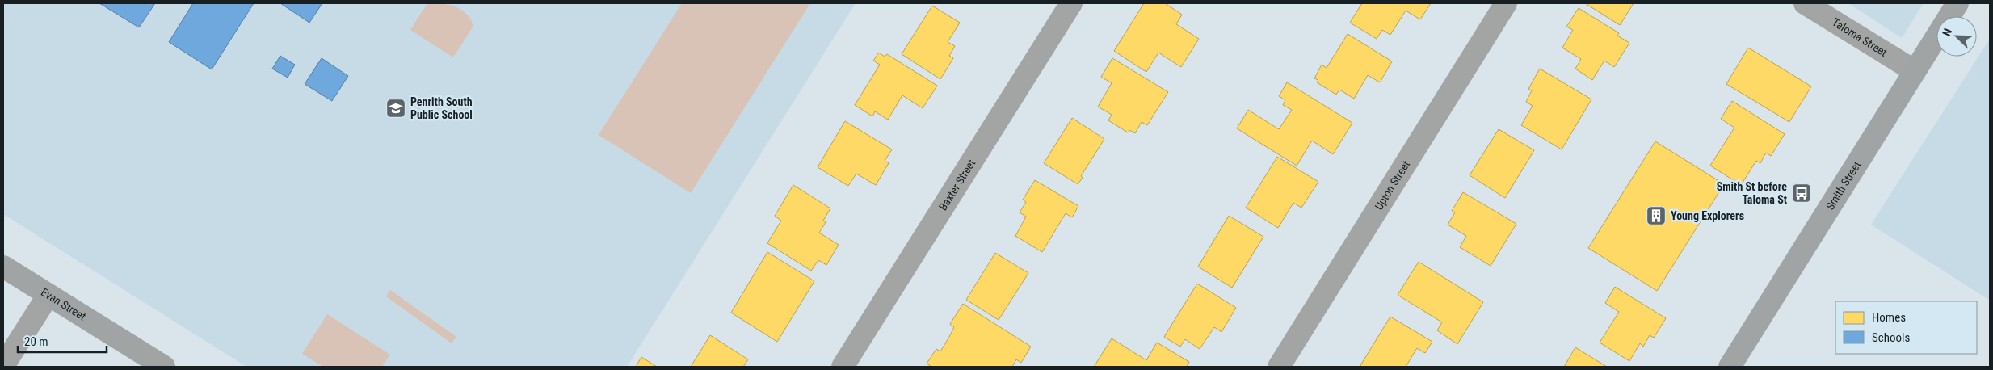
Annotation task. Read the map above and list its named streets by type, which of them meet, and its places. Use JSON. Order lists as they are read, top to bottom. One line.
{"streets":{"street":["Taloma Street","Baxter Street","Upton Street","Smith Street","Evan Street"]},"crossings":[["Taloma Street","Smith Street"]],"places":{"school or university":["Penrith South Public School"],"bus stop":["Smith St before Taloma St"],"building":["Young Explorers"]},"legend":["Homes","Schools"],"scale_bar":"20 m","north":"top left"}
